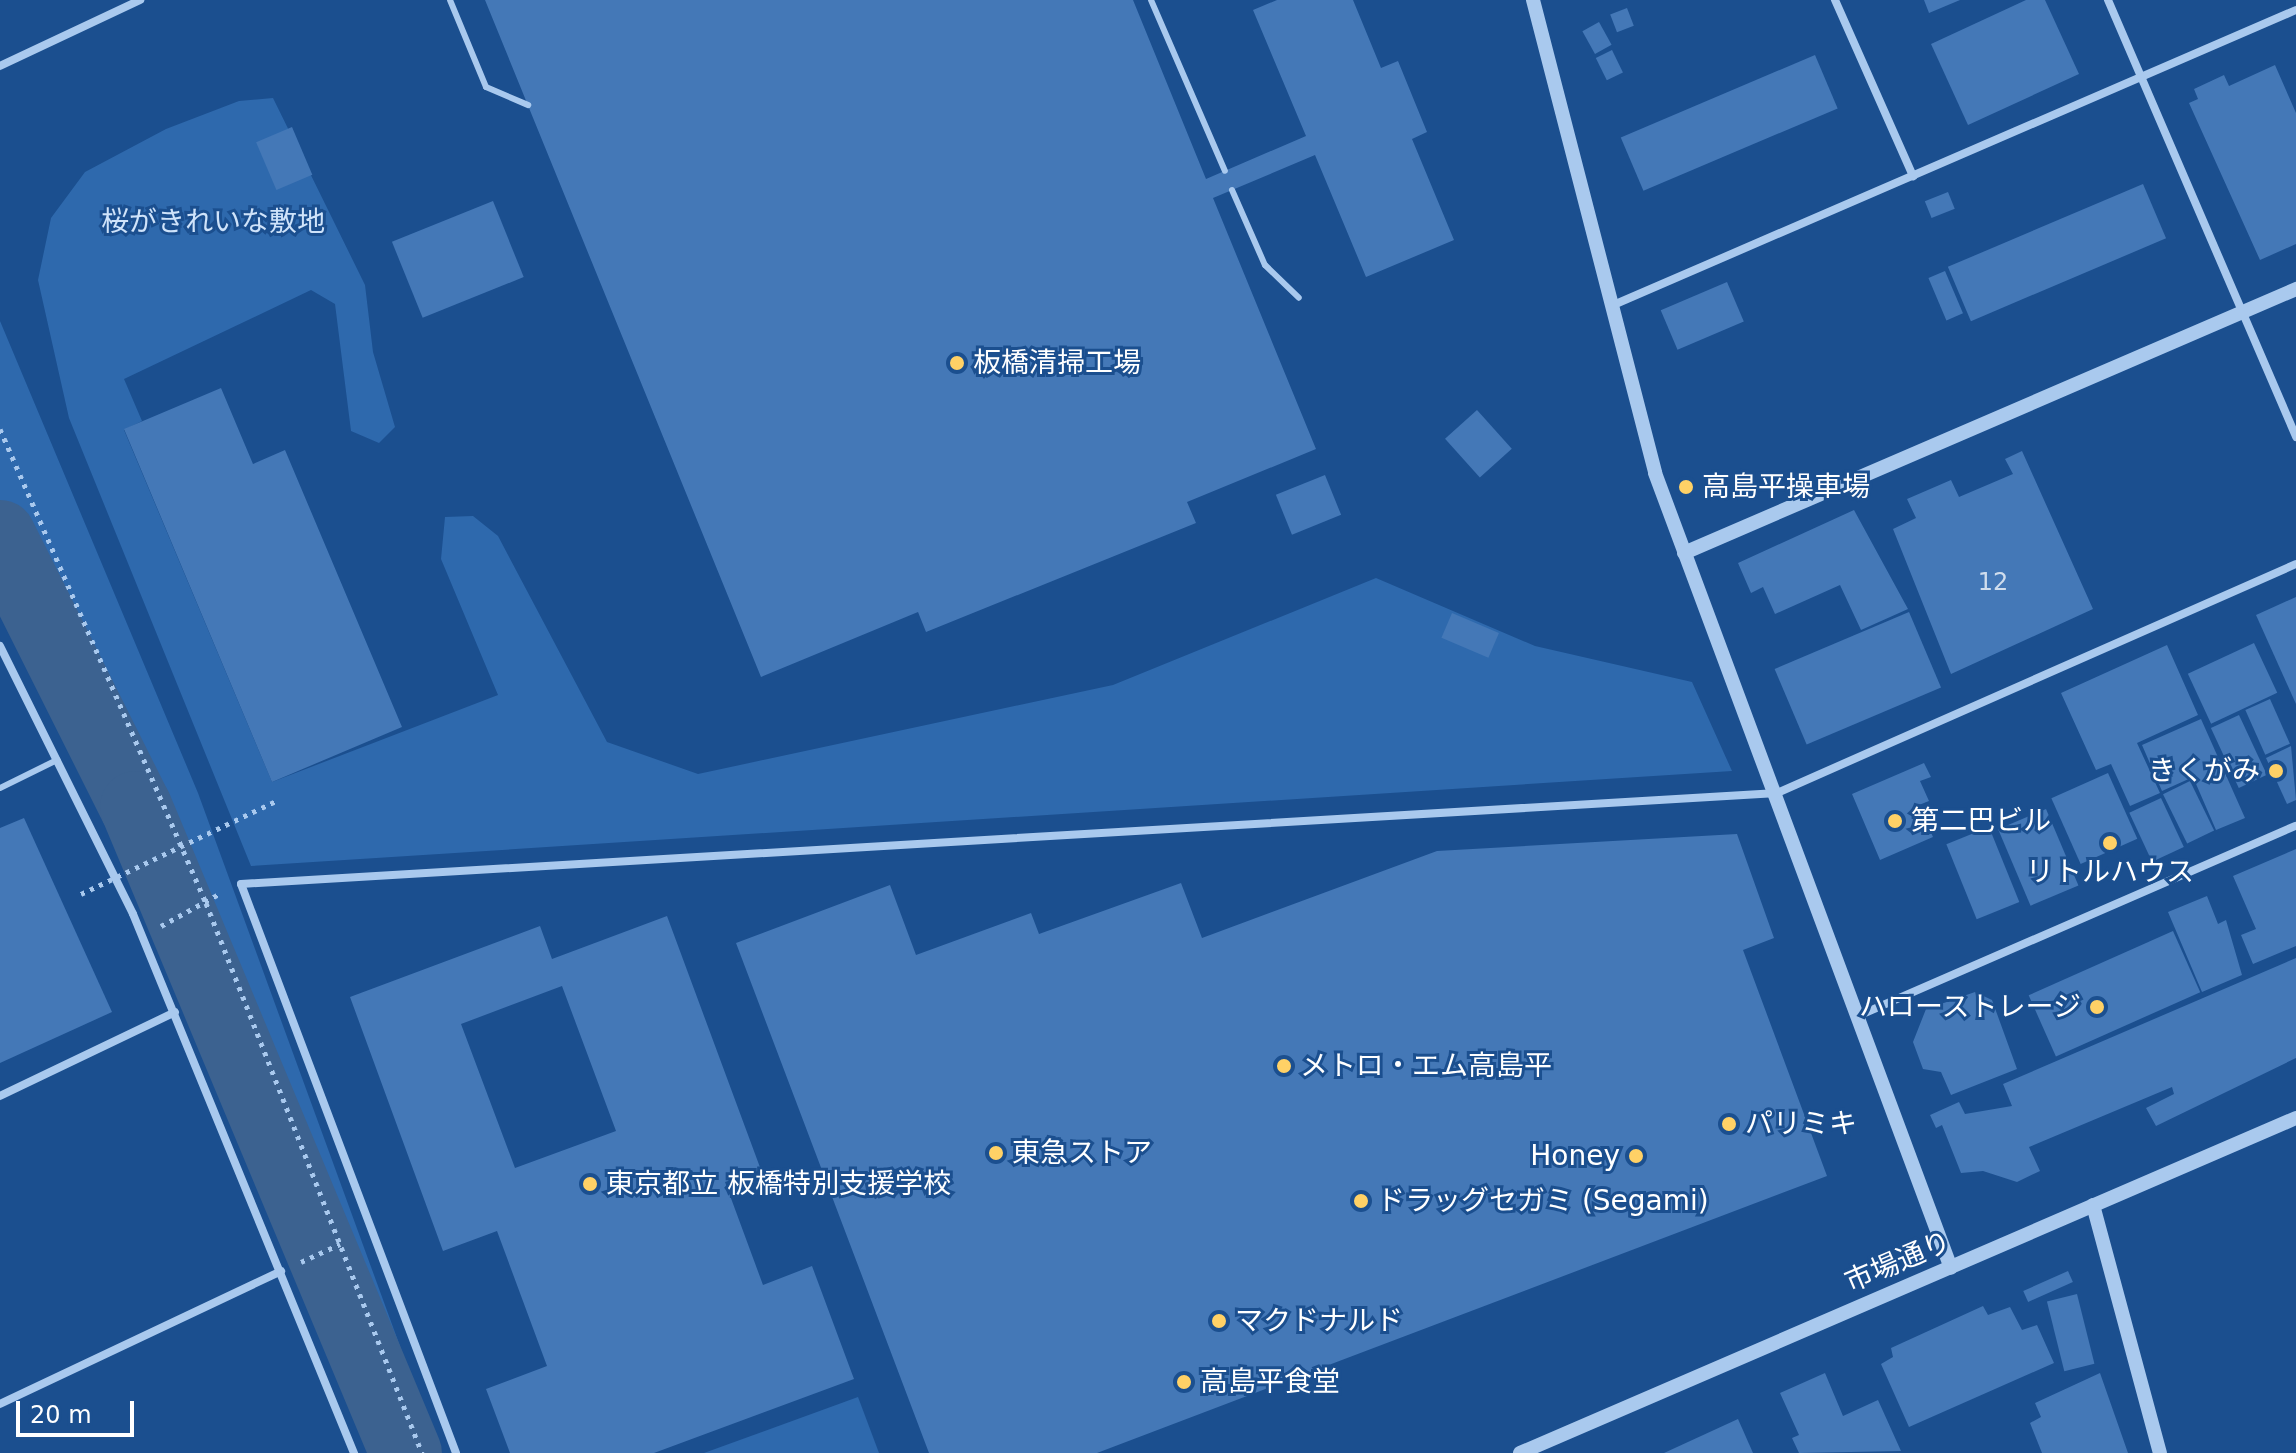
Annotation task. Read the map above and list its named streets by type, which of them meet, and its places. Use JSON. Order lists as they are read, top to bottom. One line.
{"streets":{"street":["市場通り"]},"parks":["桜がきれいな敷地"],"places":["板橋清掃工場","高島平操車場","きくがみ","第二巴ビル","リトルハウス","ハローストレージ","メトロ・エム高島平","パリミキ","東急ストア","Honey","東京都立 板橋特別支援学校","ドラッグセガミ (Segami)","マクドナルド","高島平食堂"],"house_numbers":["12"],"scale_bar":"20 m"}
